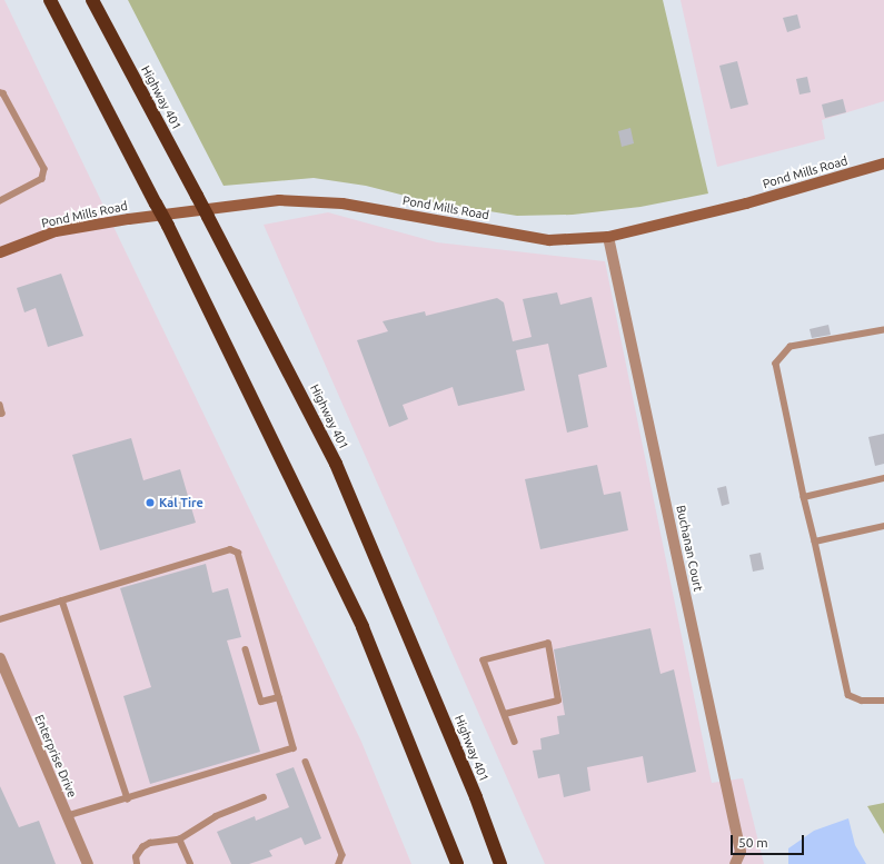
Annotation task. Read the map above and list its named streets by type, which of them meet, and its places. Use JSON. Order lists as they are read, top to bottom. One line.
{"streets":{"highway":["Highway 401"],"main road":["Pond Mills Road"],"street":["Buchanan Court","Enterprise Drive"]},"crossings":[["Pond Mills Road","Buchanan Court"]],"places":["Kal Tire"],"scale_bar":"50 m"}
